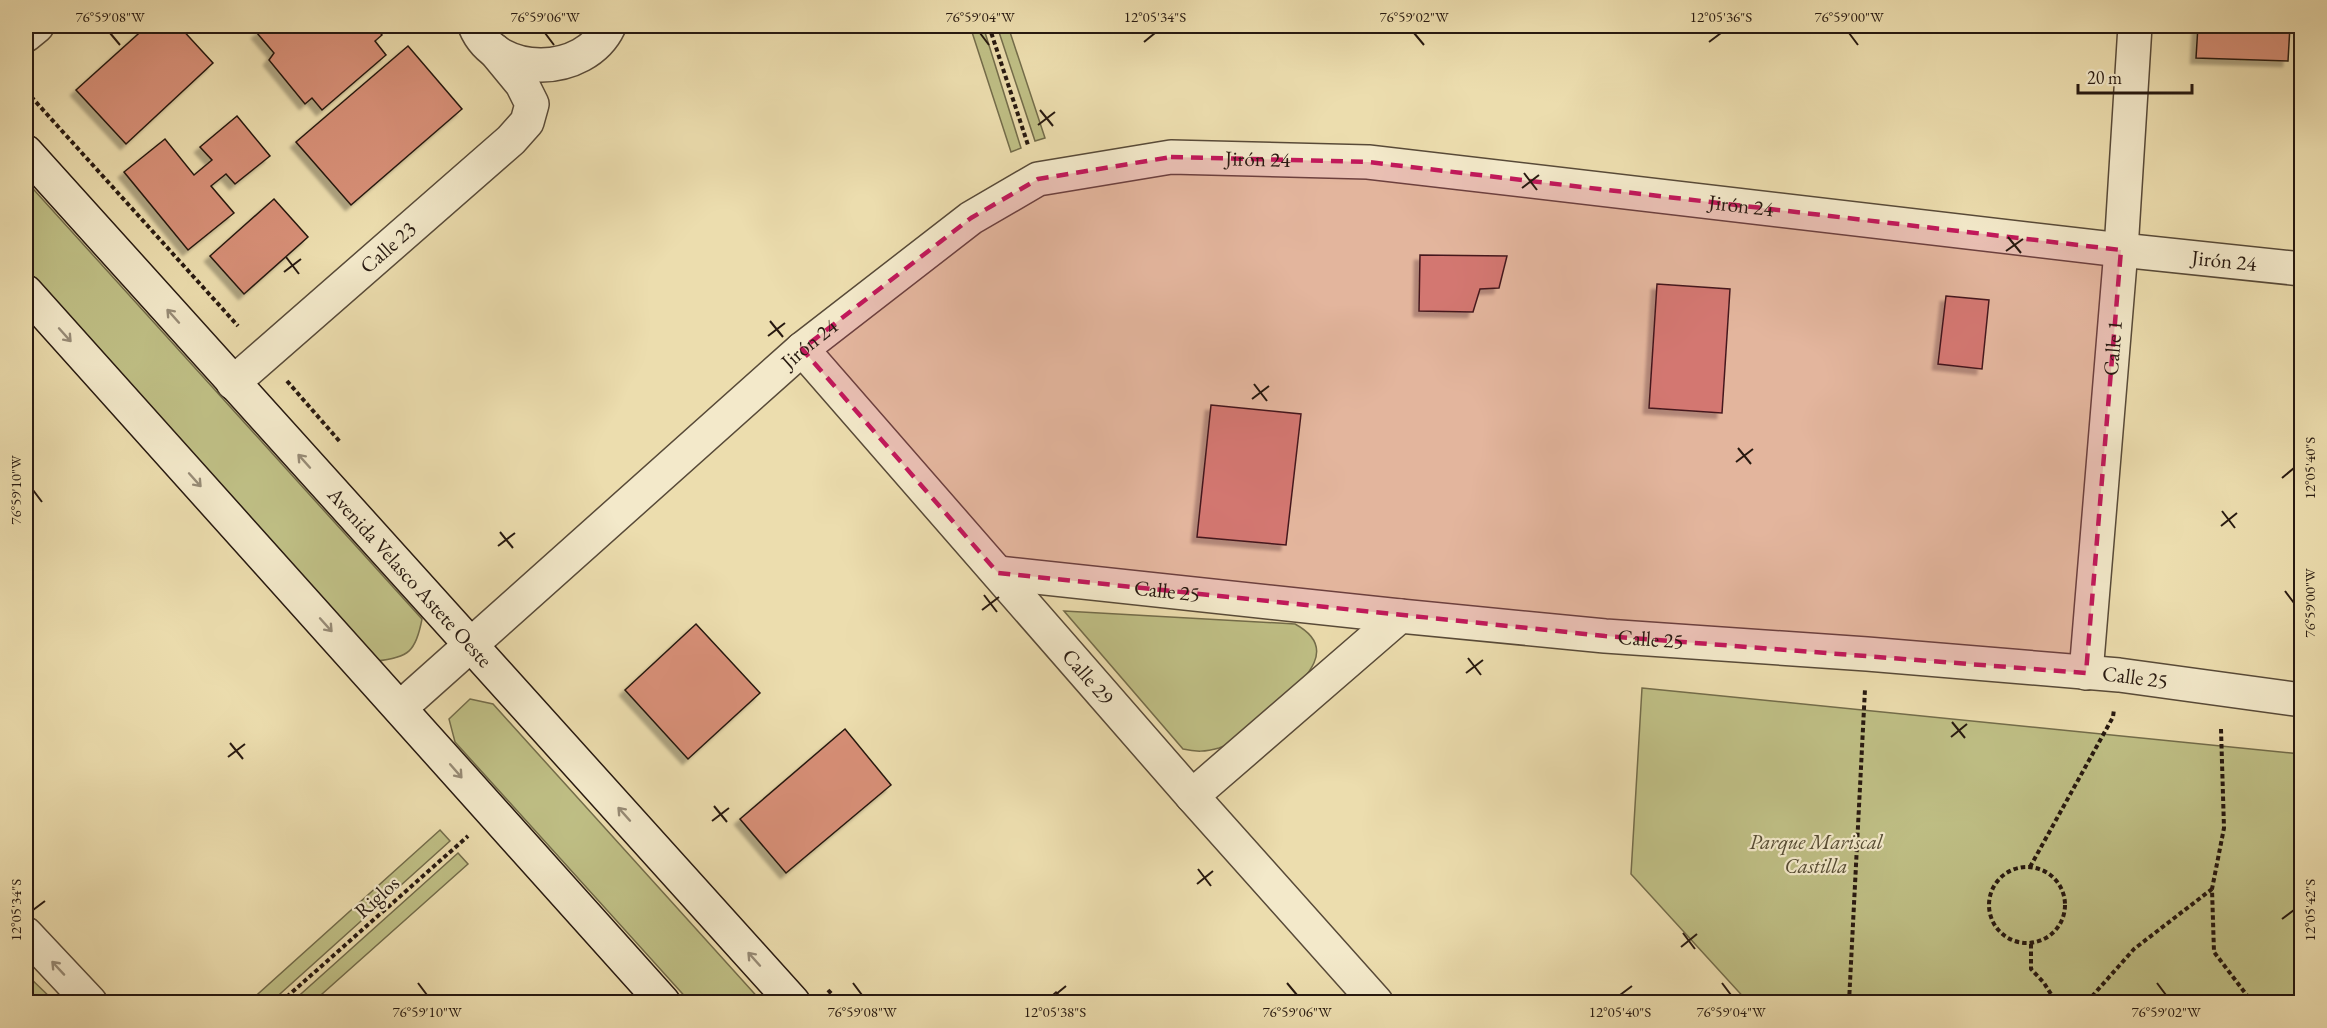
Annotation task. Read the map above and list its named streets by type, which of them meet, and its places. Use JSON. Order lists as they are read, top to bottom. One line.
{"streets":{"street":["Jirón 24","Calle 23","Calle 1","Avenida Velasco Astete Oeste","Calle 25","Calle 29"],"path":["Riglos"]},"crossings":[["Jirón 24","Calle 1"],["Jirón 24","Avenida Velasco Astete Oeste"],["Jirón 24","Calle 29"],["Calle 23","Avenida Velasco Astete Oeste"],["Calle 1","Calle 25"],["Calle 25","Calle 29"]],"parks":["Parque Mariscal Castilla"],"scale_bar":"20 m","coordinates":["76°59'08\"W","76°59'06\"W","76°59'04\"W","12°05'34\"S","76°59'02\"W","12°05'36\"S","76°59'00\"W","12°05'40\"S","76°59'10\"W","12°05'42\"S","12°05'38\"S"]}
